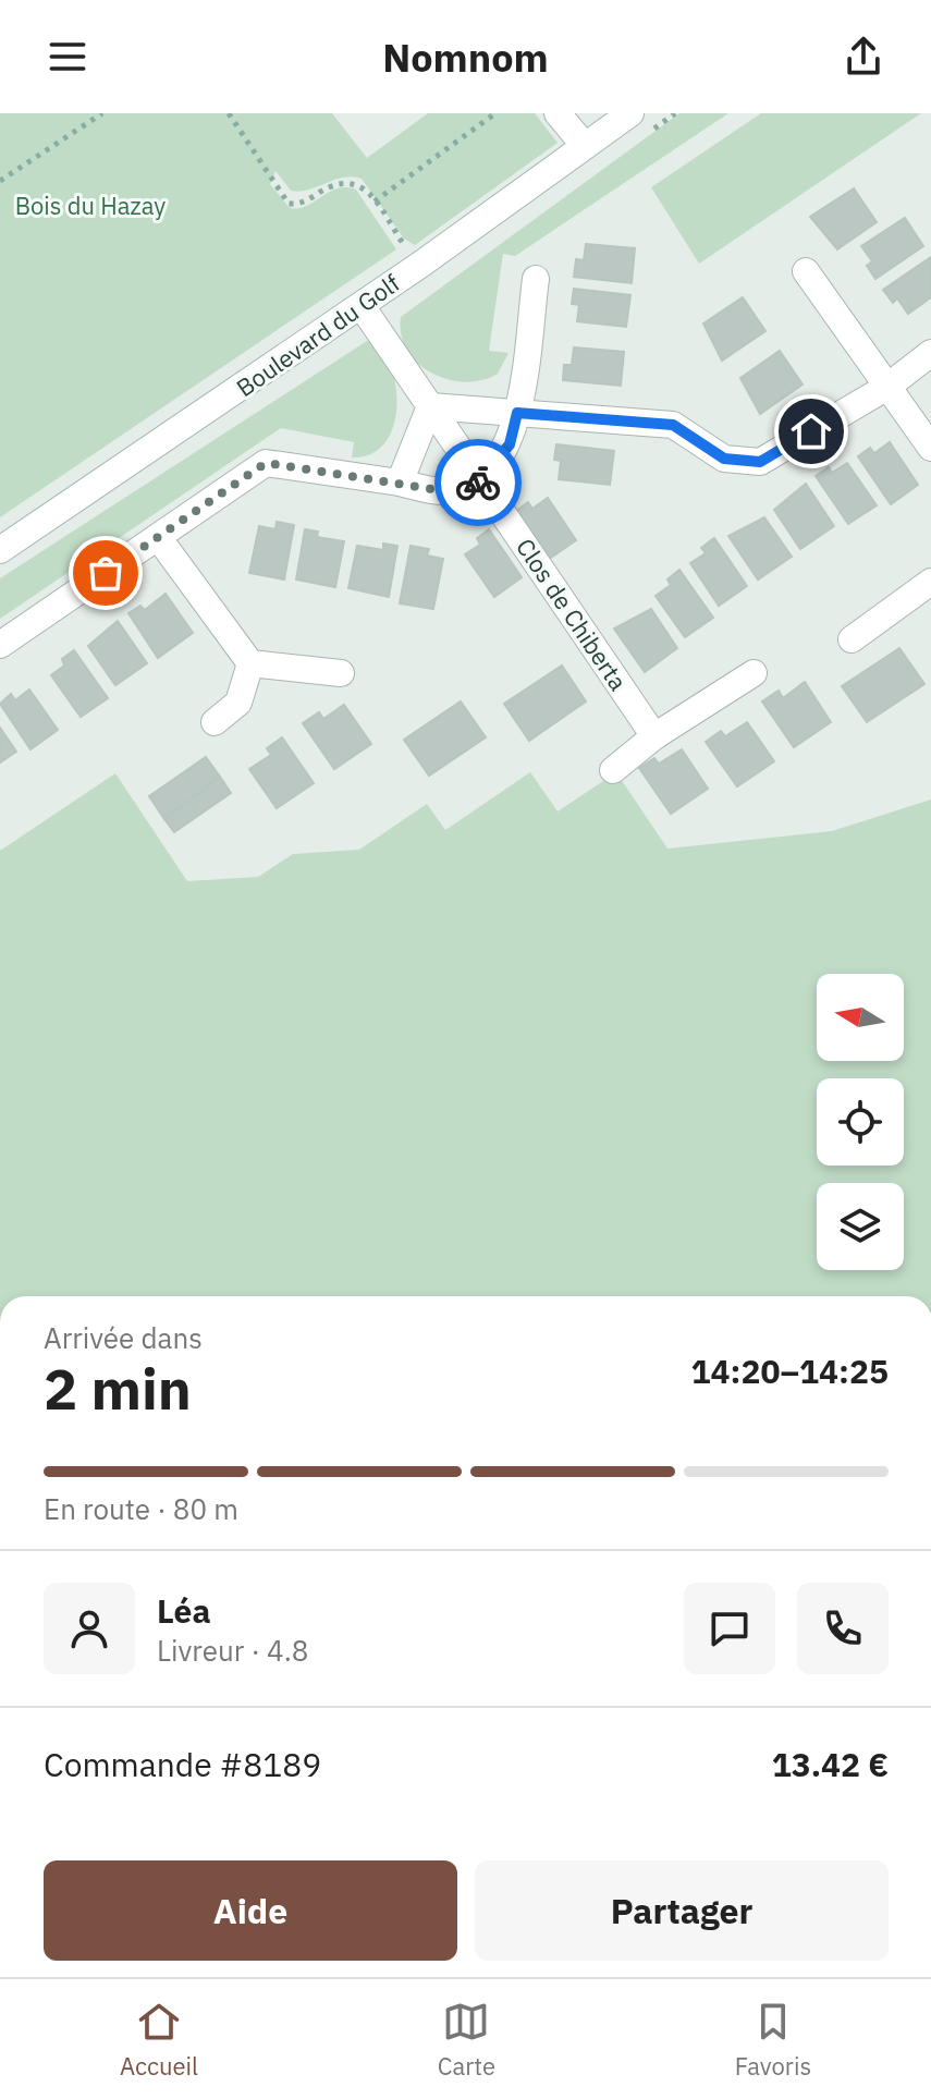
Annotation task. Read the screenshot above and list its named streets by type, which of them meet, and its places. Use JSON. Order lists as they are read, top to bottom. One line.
{"streets":{"street":["Boulevard du Golf","Clos de Chiberta"]},"crossings":[["Boulevard du Golf","Clos de Chiberta"]],"parks":["Bois du Hazay"],"north":"left","page":{"header":"Nomnom","heading":["2 min","Arrivée dans","14:20–14:25"],"panel":["Léa","Livreur · 4.8","Commande #8189","13.42 €"],"bar":"En route · 80 m","buttons":["Aide","Partager"],"tabs":["Accueil","Carte","Favoris"]}}
